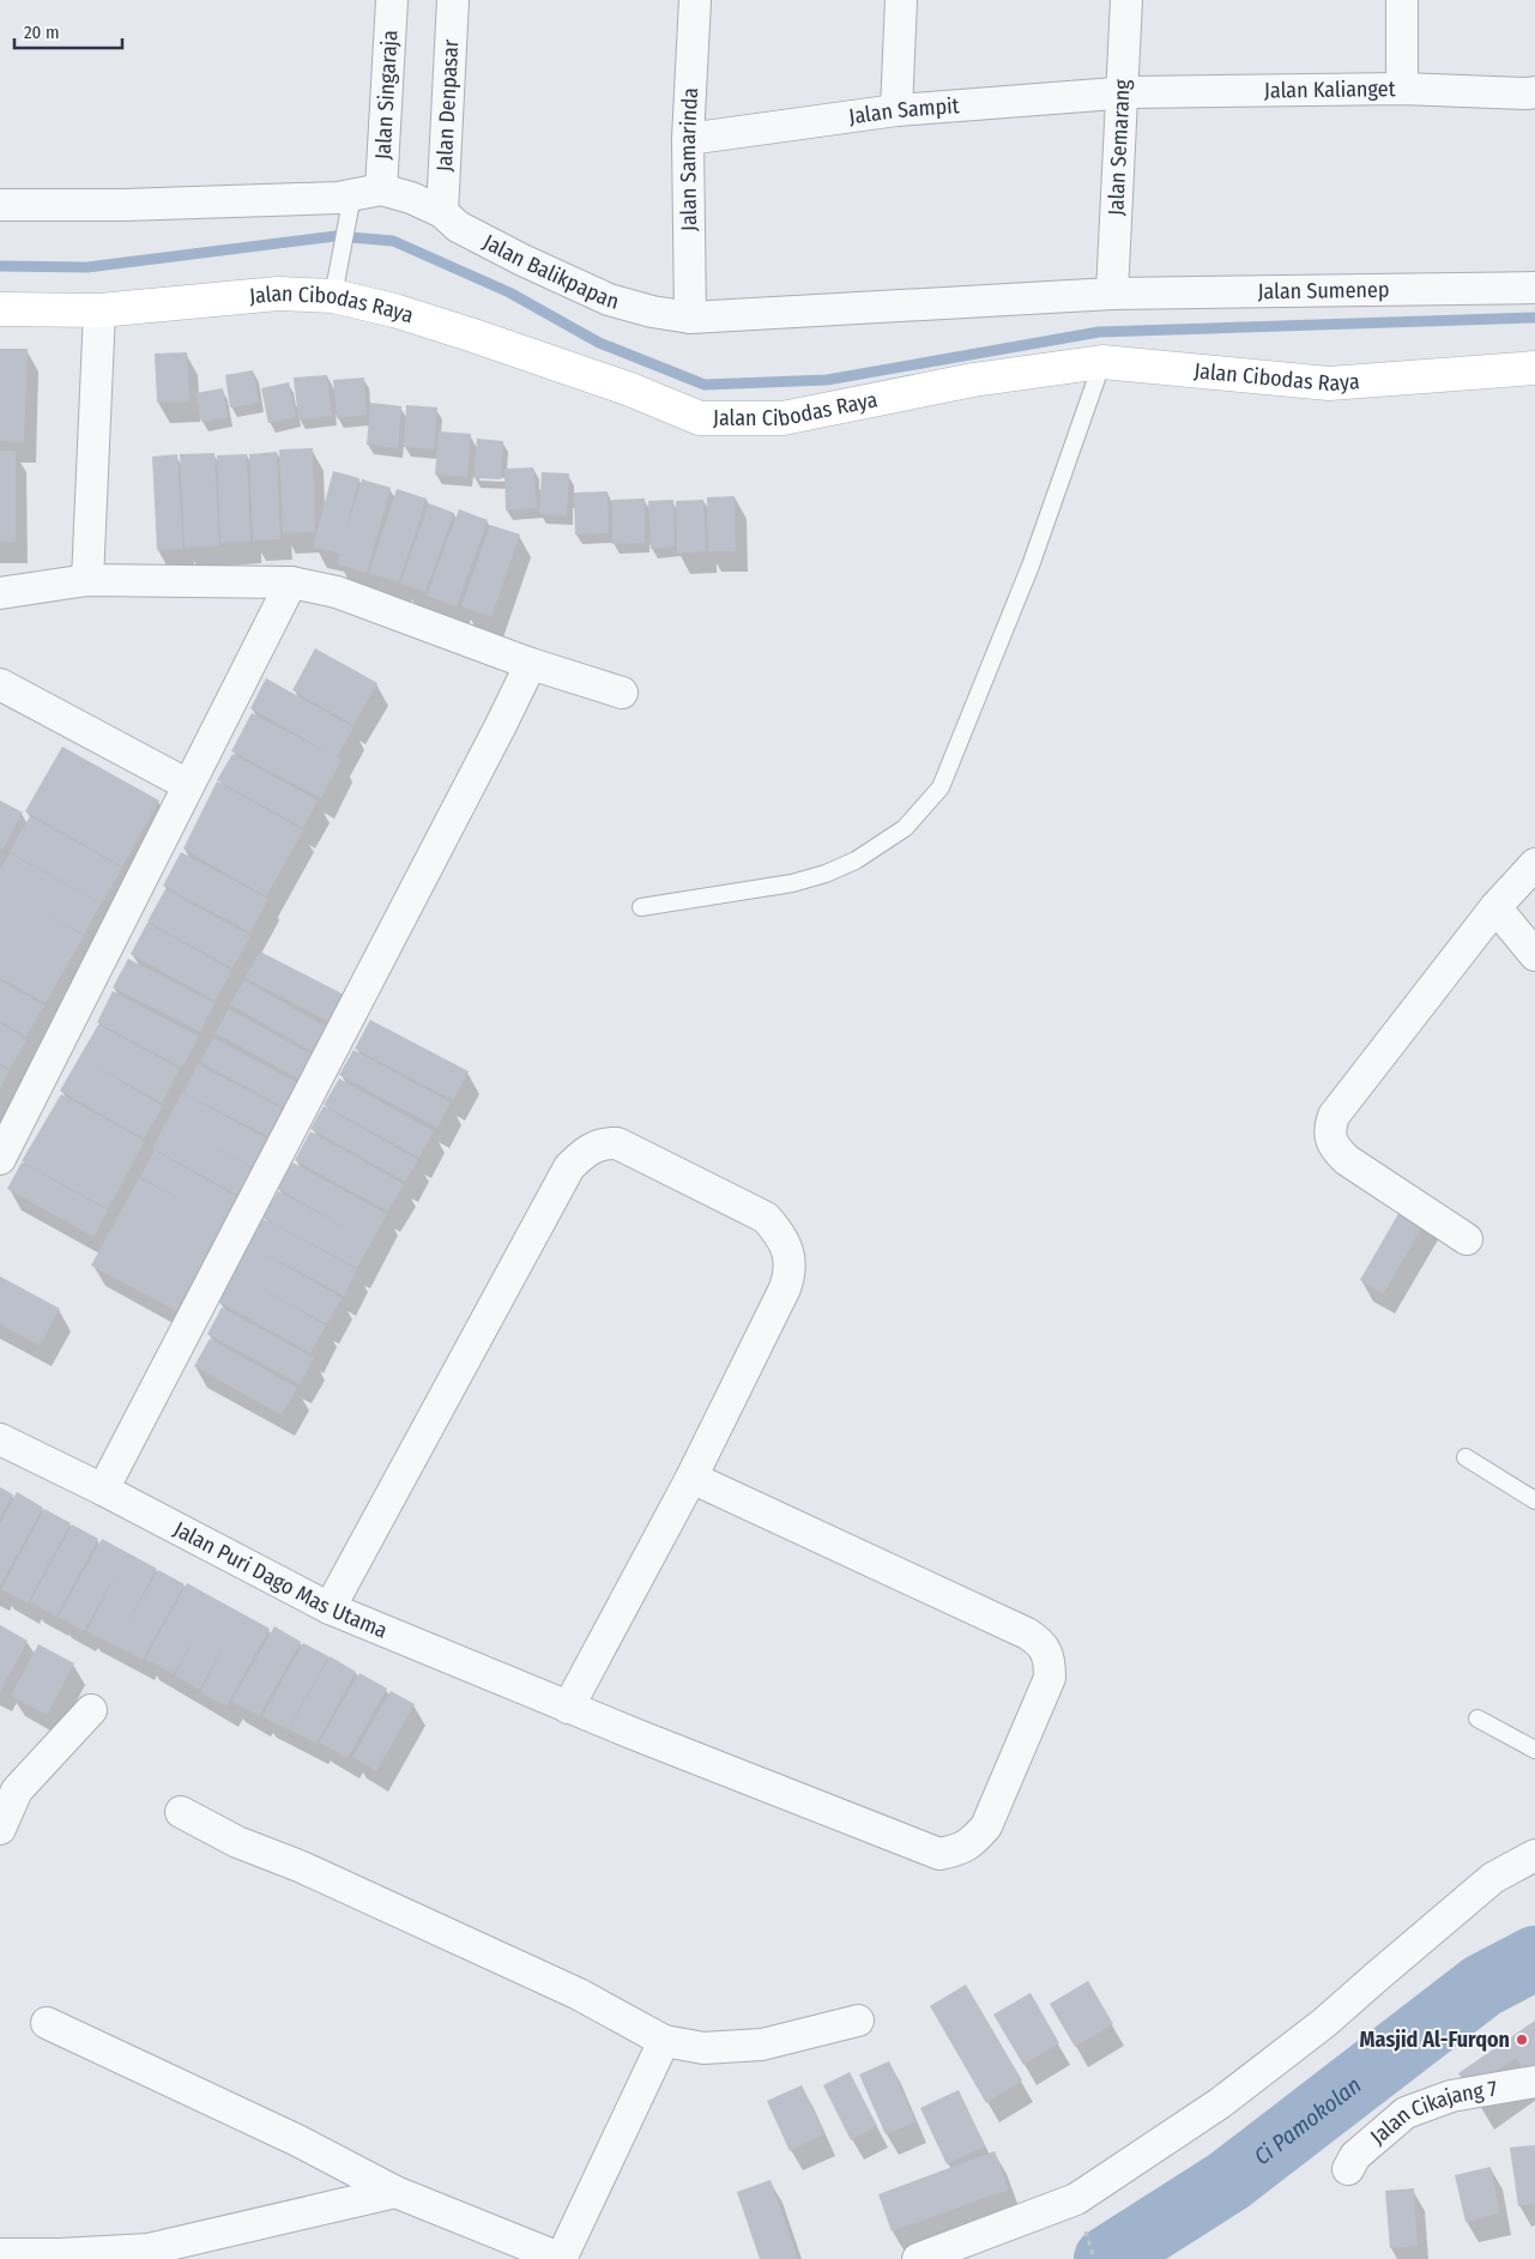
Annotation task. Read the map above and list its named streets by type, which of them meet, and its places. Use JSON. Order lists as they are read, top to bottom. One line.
{"streets":{"street":["Jalan Kalianget","Jalan Singaraja","Jalan Denpasar","Jalan Sampit","Jalan Semarang","Jalan Samarinda","Jalan Balikpapan","Jalan Sumenep","Jalan Cibodas Raya","Jalan Puri Dago Mas Utama","Jalan Cikajang 7"]},"crossings":[["Jalan Kalianget","Jalan Sampit"],["Jalan Kalianget","Jalan Semarang"],["Jalan Singaraja","Jalan Balikpapan"],["Jalan Denpasar","Jalan Balikpapan"],["Jalan Sampit","Jalan Semarang"],["Jalan Sampit","Jalan Samarinda"],["Jalan Semarang","Jalan Balikpapan"],["Jalan Semarang","Jalan Sumenep"],["Jalan Samarinda","Jalan Balikpapan"],["Jalan Balikpapan","Jalan Sumenep"]],"water":["Ci Pamokolan"],"places":["Masjid Al-Furqon"],"scale_bar":"20 m"}
